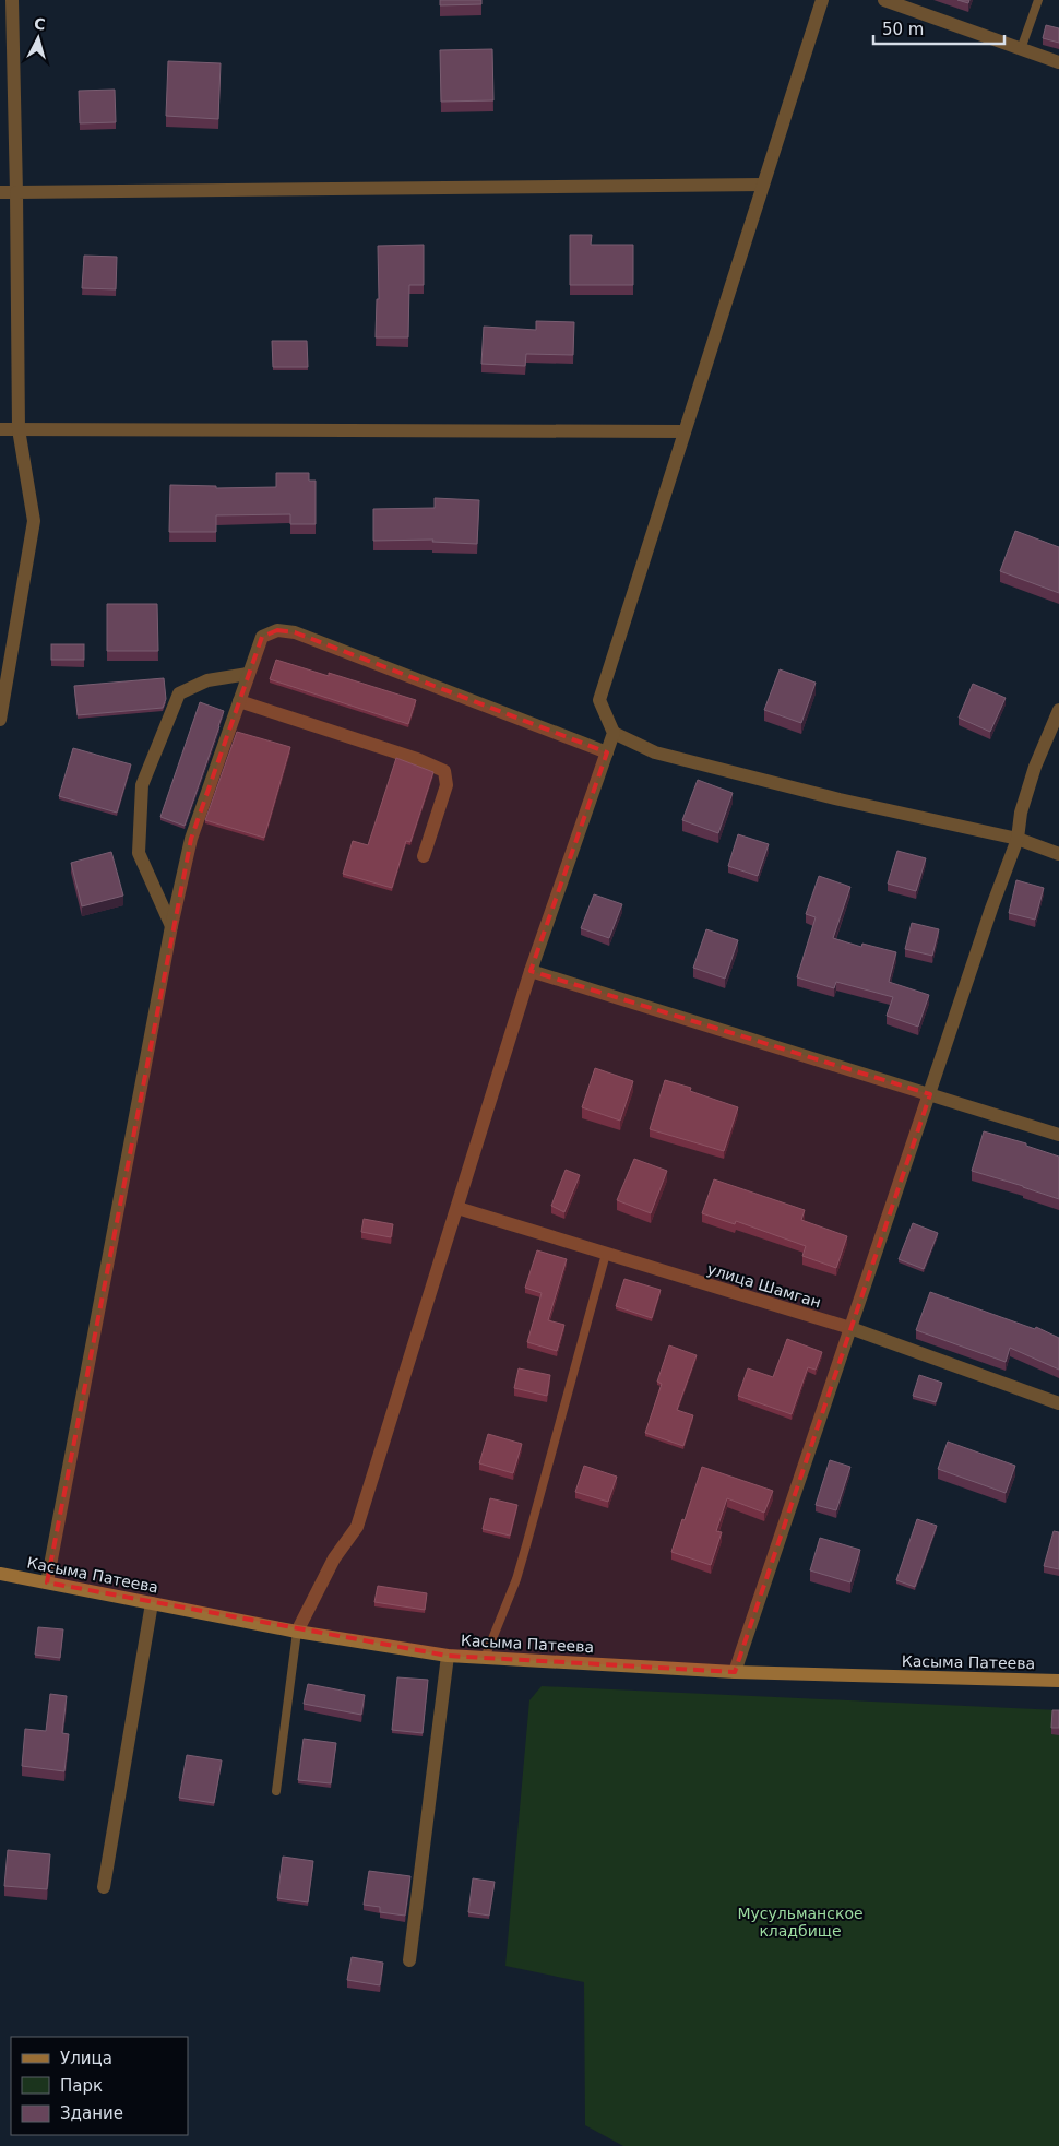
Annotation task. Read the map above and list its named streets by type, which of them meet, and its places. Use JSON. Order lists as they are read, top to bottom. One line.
{"streets":{"main road":["Касыма Патеева"],"street":["улица Шамган"]},"parks":["Мусульманское кладбище"],"legend":["Улица","Парк","Здание"],"scale_bar":"50 m","north":"top"}
